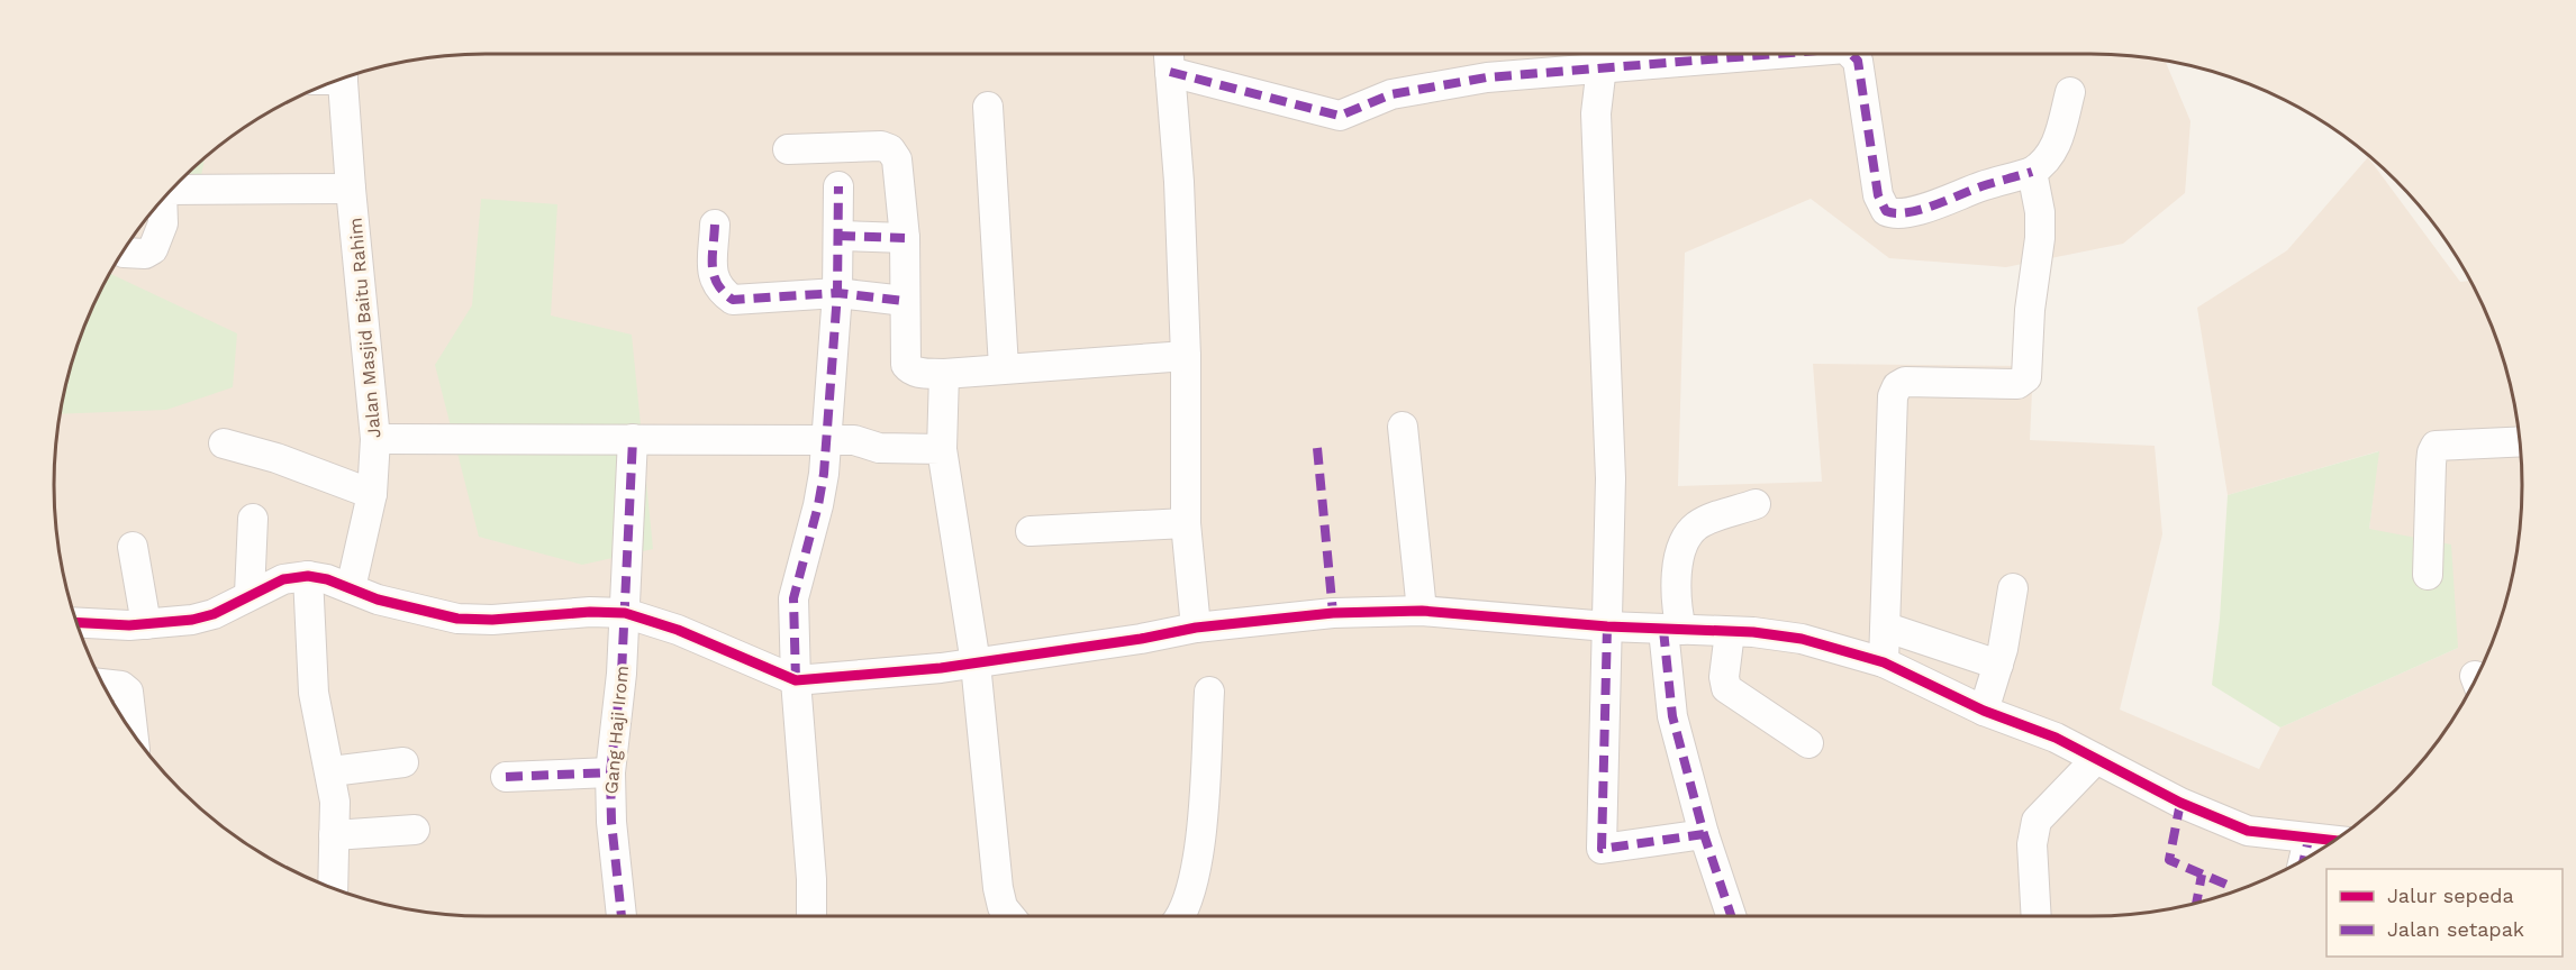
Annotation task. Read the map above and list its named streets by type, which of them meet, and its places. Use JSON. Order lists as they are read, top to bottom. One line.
{"streets":{"street":["Jalan Masjid Baitu Rahim","Gang Haji Irom"]},"legend":["Jalur sepeda","Jalan setapak"]}
